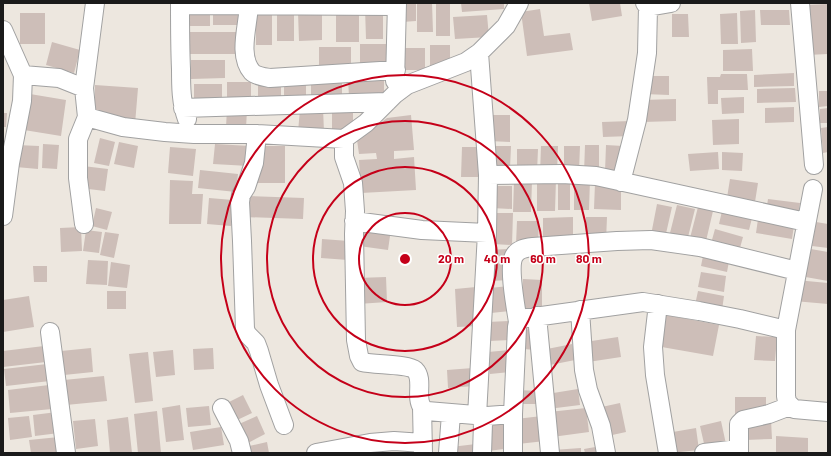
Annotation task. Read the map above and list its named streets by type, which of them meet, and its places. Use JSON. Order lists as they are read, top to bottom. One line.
{"rings":["20 m","40 m","60 m","80 m"]}
